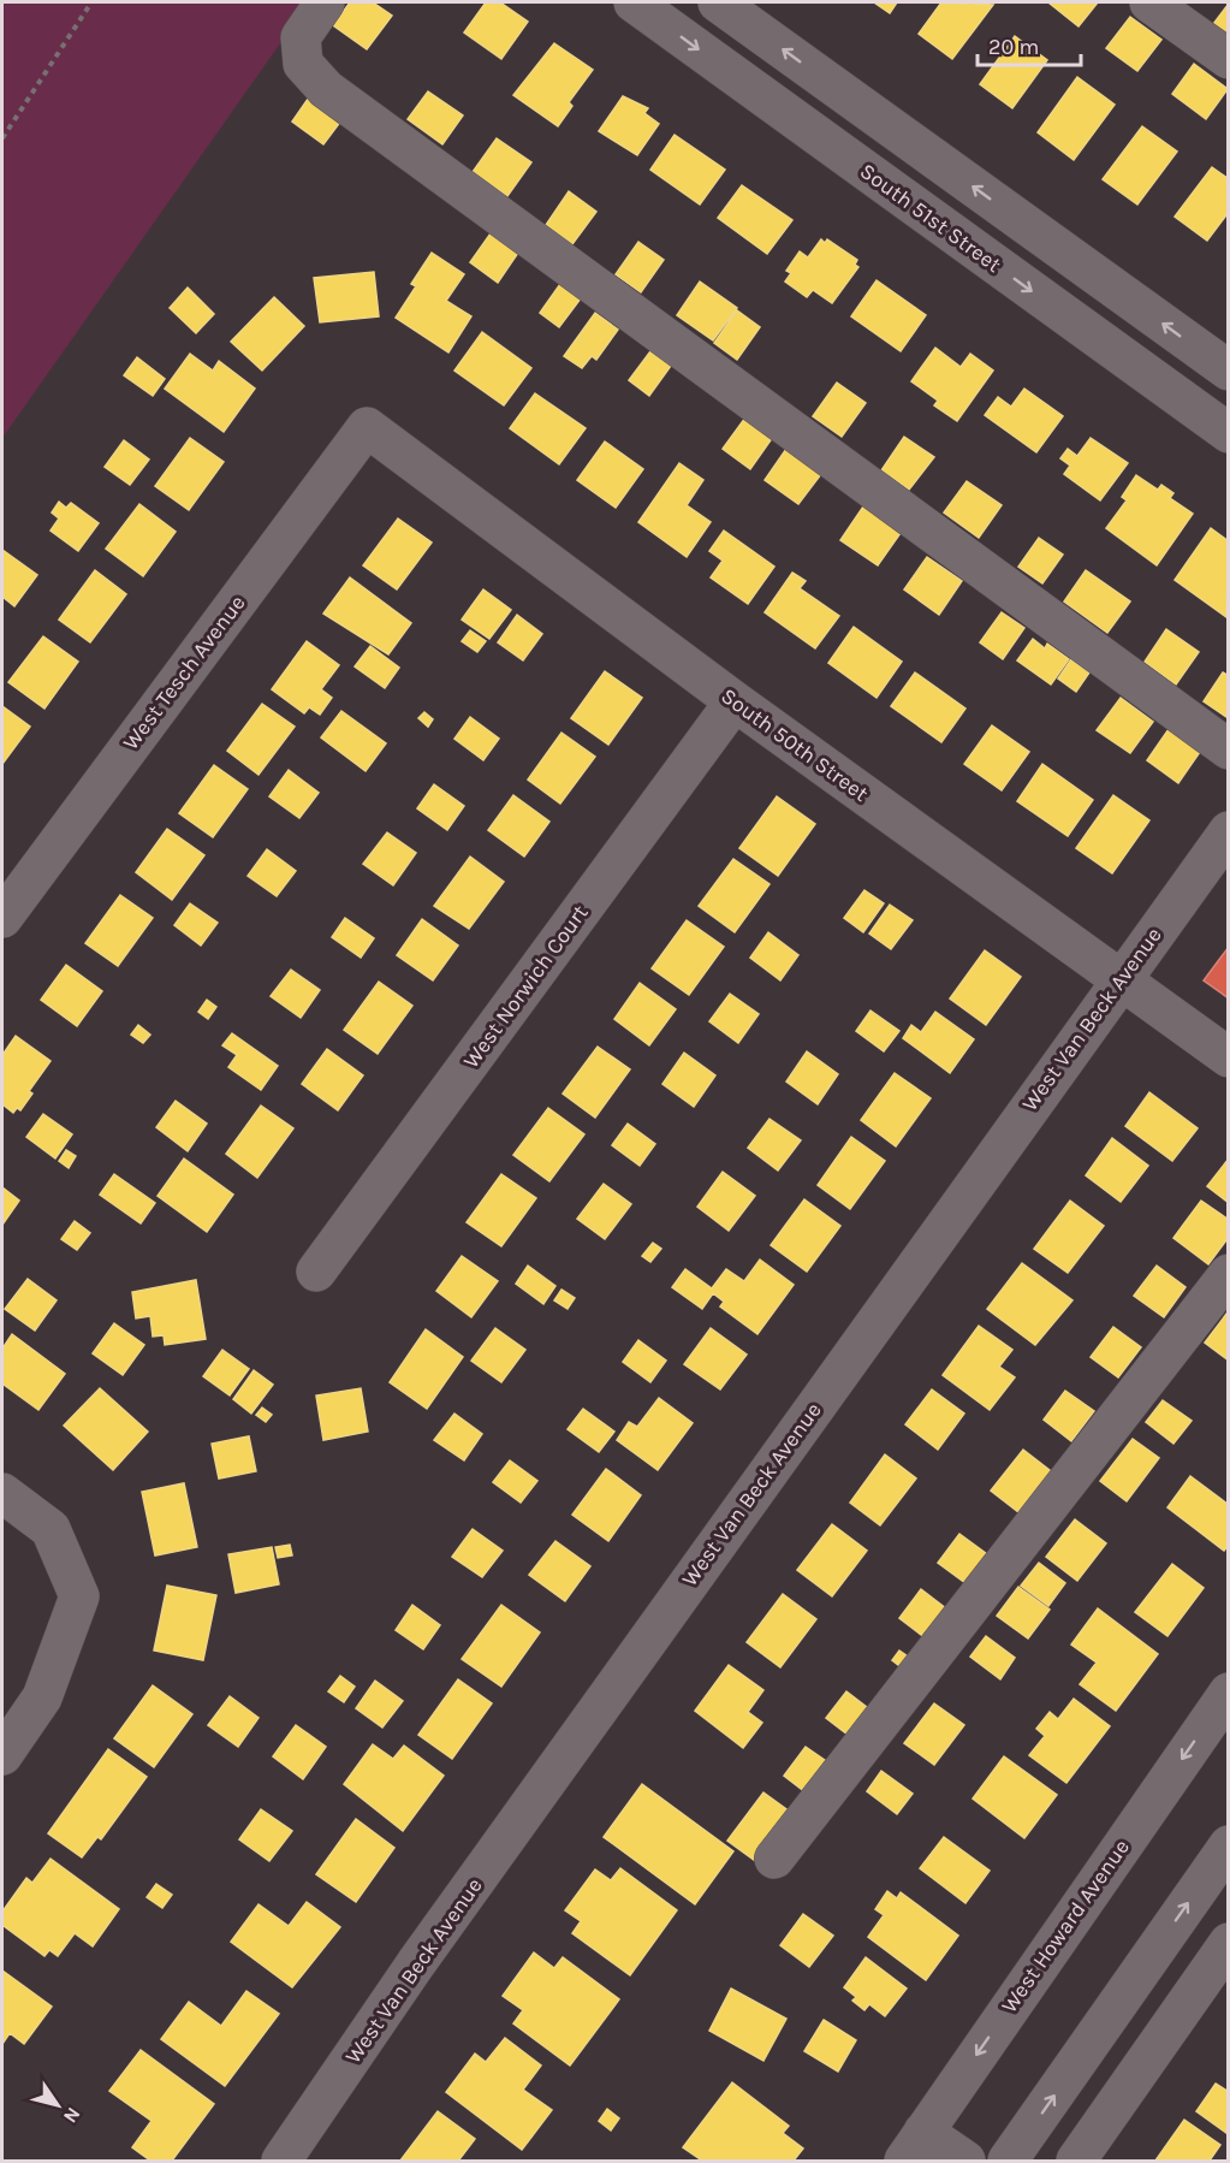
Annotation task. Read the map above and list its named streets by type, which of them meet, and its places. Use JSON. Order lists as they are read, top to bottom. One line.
{"streets":{"street":["South 51st Street","West Tesch Avenue","South 50th Street","West Norwich Court","West Van Beck Avenue","West Howard Avenue"]},"crossings":[["West Tesch Avenue","South 50th Street"],["South 50th Street","West Norwich Court"],["South 50th Street","West Van Beck Avenue"]],"scale_bar":"20 m","north":"bottom right"}
